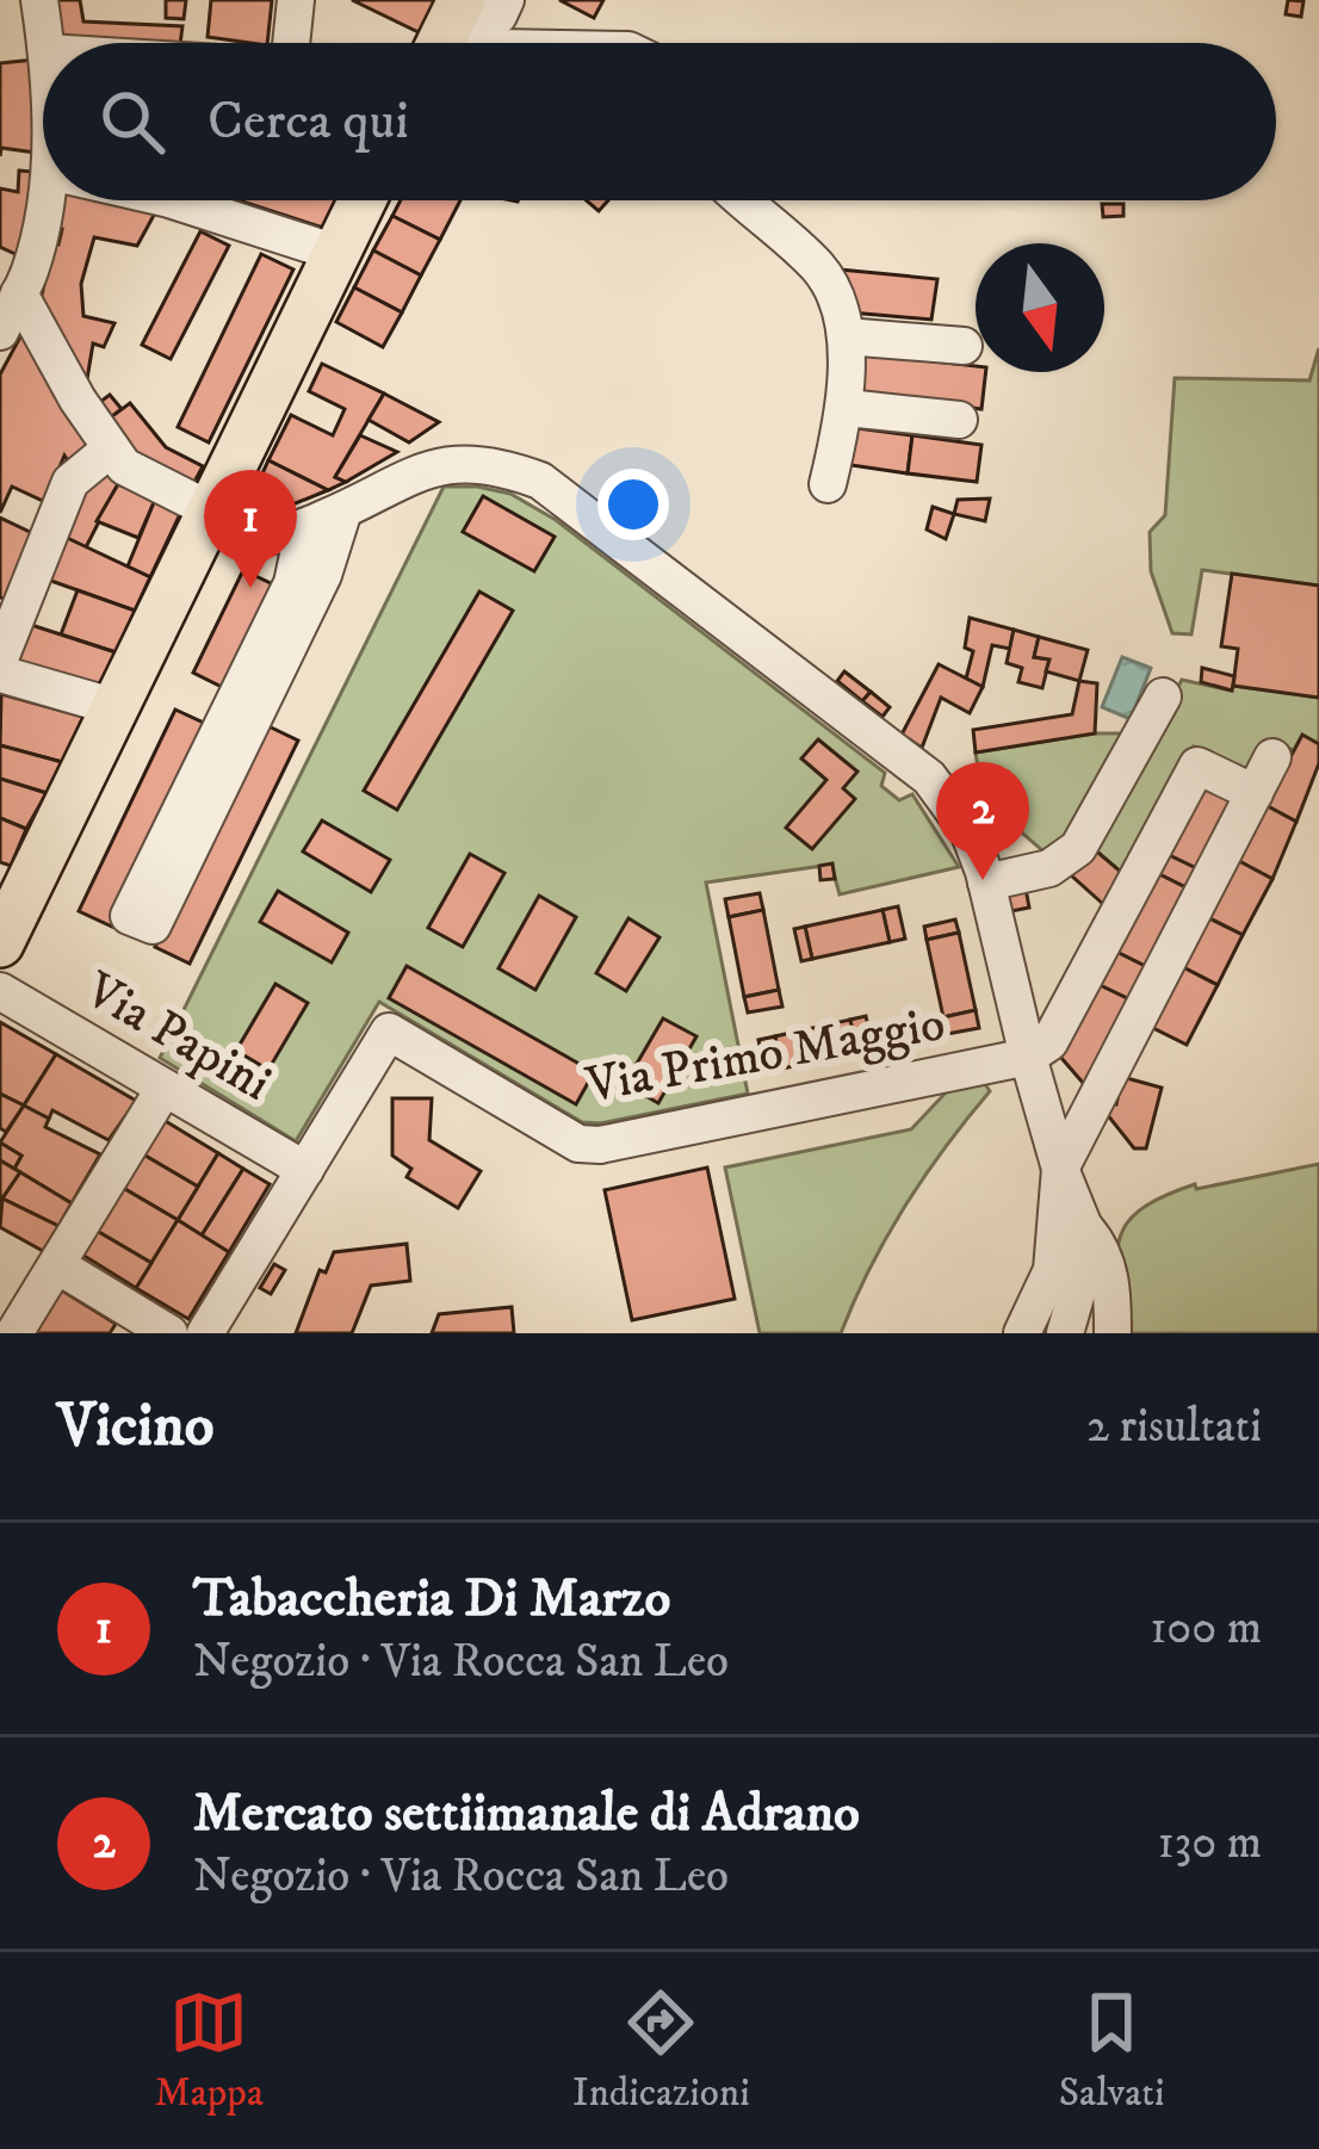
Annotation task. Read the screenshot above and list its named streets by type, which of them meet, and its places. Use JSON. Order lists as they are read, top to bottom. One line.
{"streets":{"street":["Via Papini","Via Primo Maggio"]},"crossings":[["Via Papini","Via Primo Maggio"]],"north":"bottom","page":{"search":"Cerca qui","pins":["1","2"],"heading":["Vicino","2 risultati"],"list":[{"mark":"1","name":"Tabaccheria Di Marzo","note":"Negozio · Via Rocca San Leo","value":"100 m"},{"mark":"2","name":"Mercato settiimanale di Adrano","note":"Negozio · Via Rocca San Leo","value":"130 m"}],"nav":["Mappa","Indicazioni","Salvati"]}}
